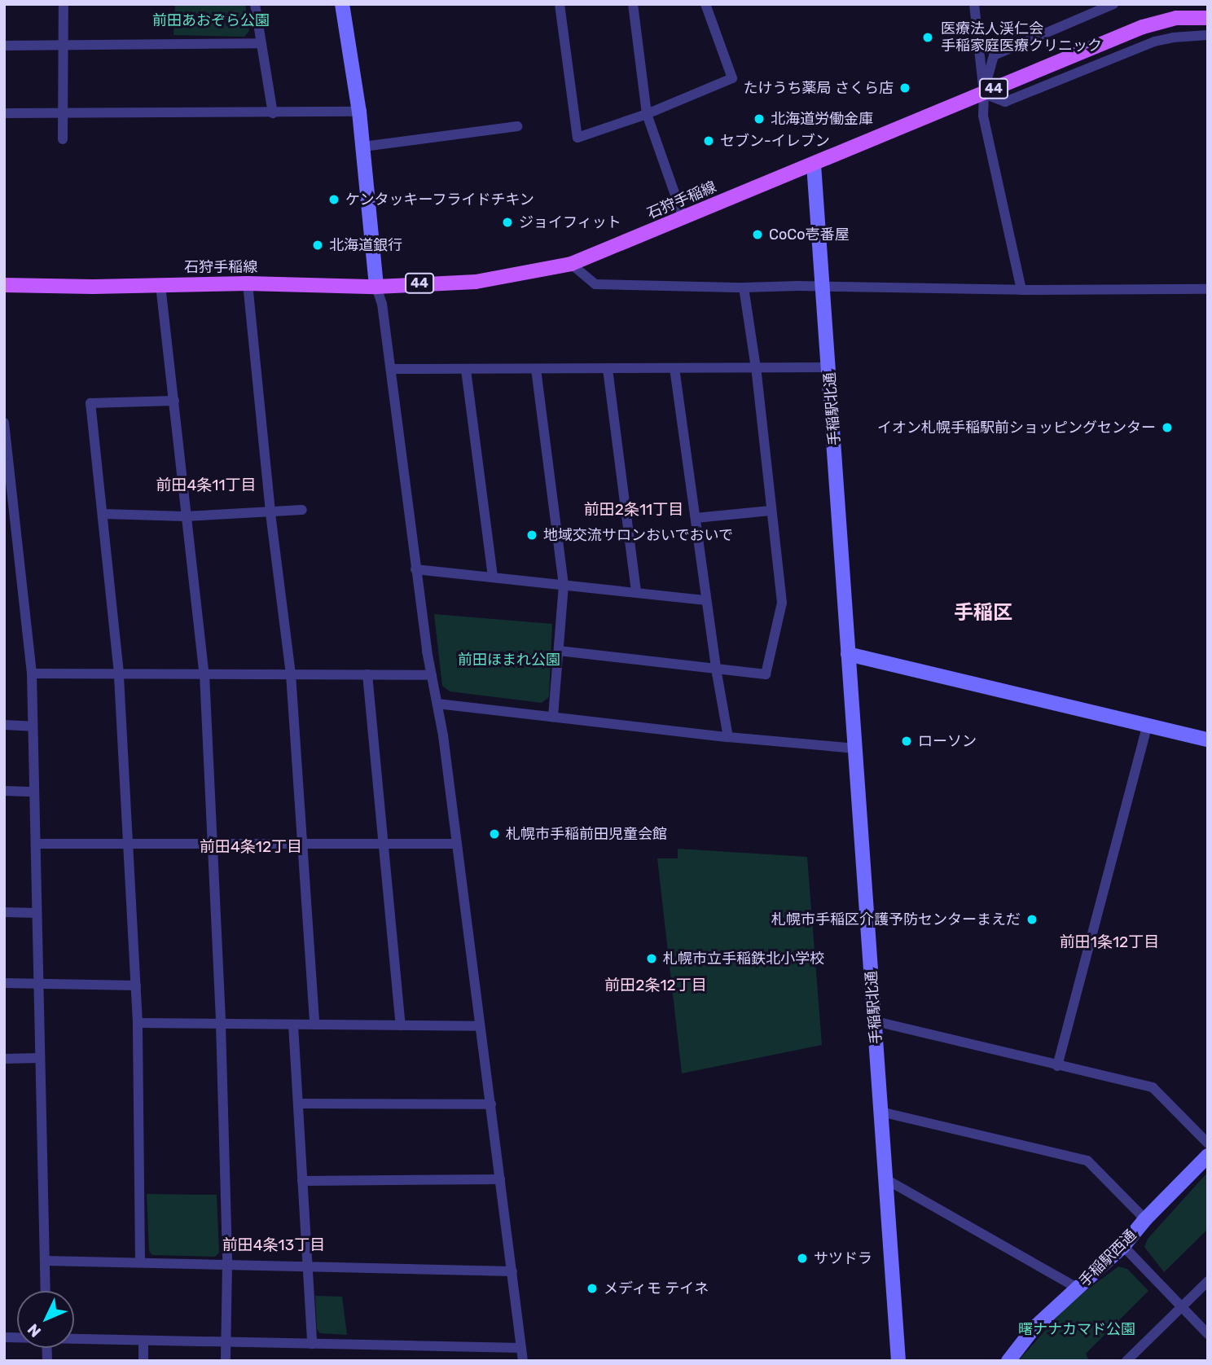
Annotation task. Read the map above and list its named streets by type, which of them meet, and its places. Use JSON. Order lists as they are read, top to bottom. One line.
{"streets":{"main road":["44","石狩手稲線"],"street":["手稲駅北通","手稲駅西通"]},"crossings":[["石狩手稲線","手稲駅北通"]],"districts":["前田4条11丁目","前田2条11丁目","手稲区","前田4条12丁目","前田1条12丁目","前田2条12丁目","前田4条13丁目"],"parks":["前田あおぞら公園","前田ほまれ公園","曙ナナカマド公園"],"places":["医療法人渓仁会 手稲家庭医療クリニック","たけうち薬局 さくら店","北海道労働金庫","セブン-イレブン","ケンタッキーフライドチキン","ジョイフィット","CoCo壱番屋","北海道銀行","イオン札幌手稲駅前ショッピングセンター","地域交流サロンおいでおいで","ローソン","札幌市手稲前田児童会館","札幌市手稲区介護予防センターまえだ","札幌市立手稲鉄北小学校","サツドラ","メディモ テイネ"],"north":"bottom left"}
